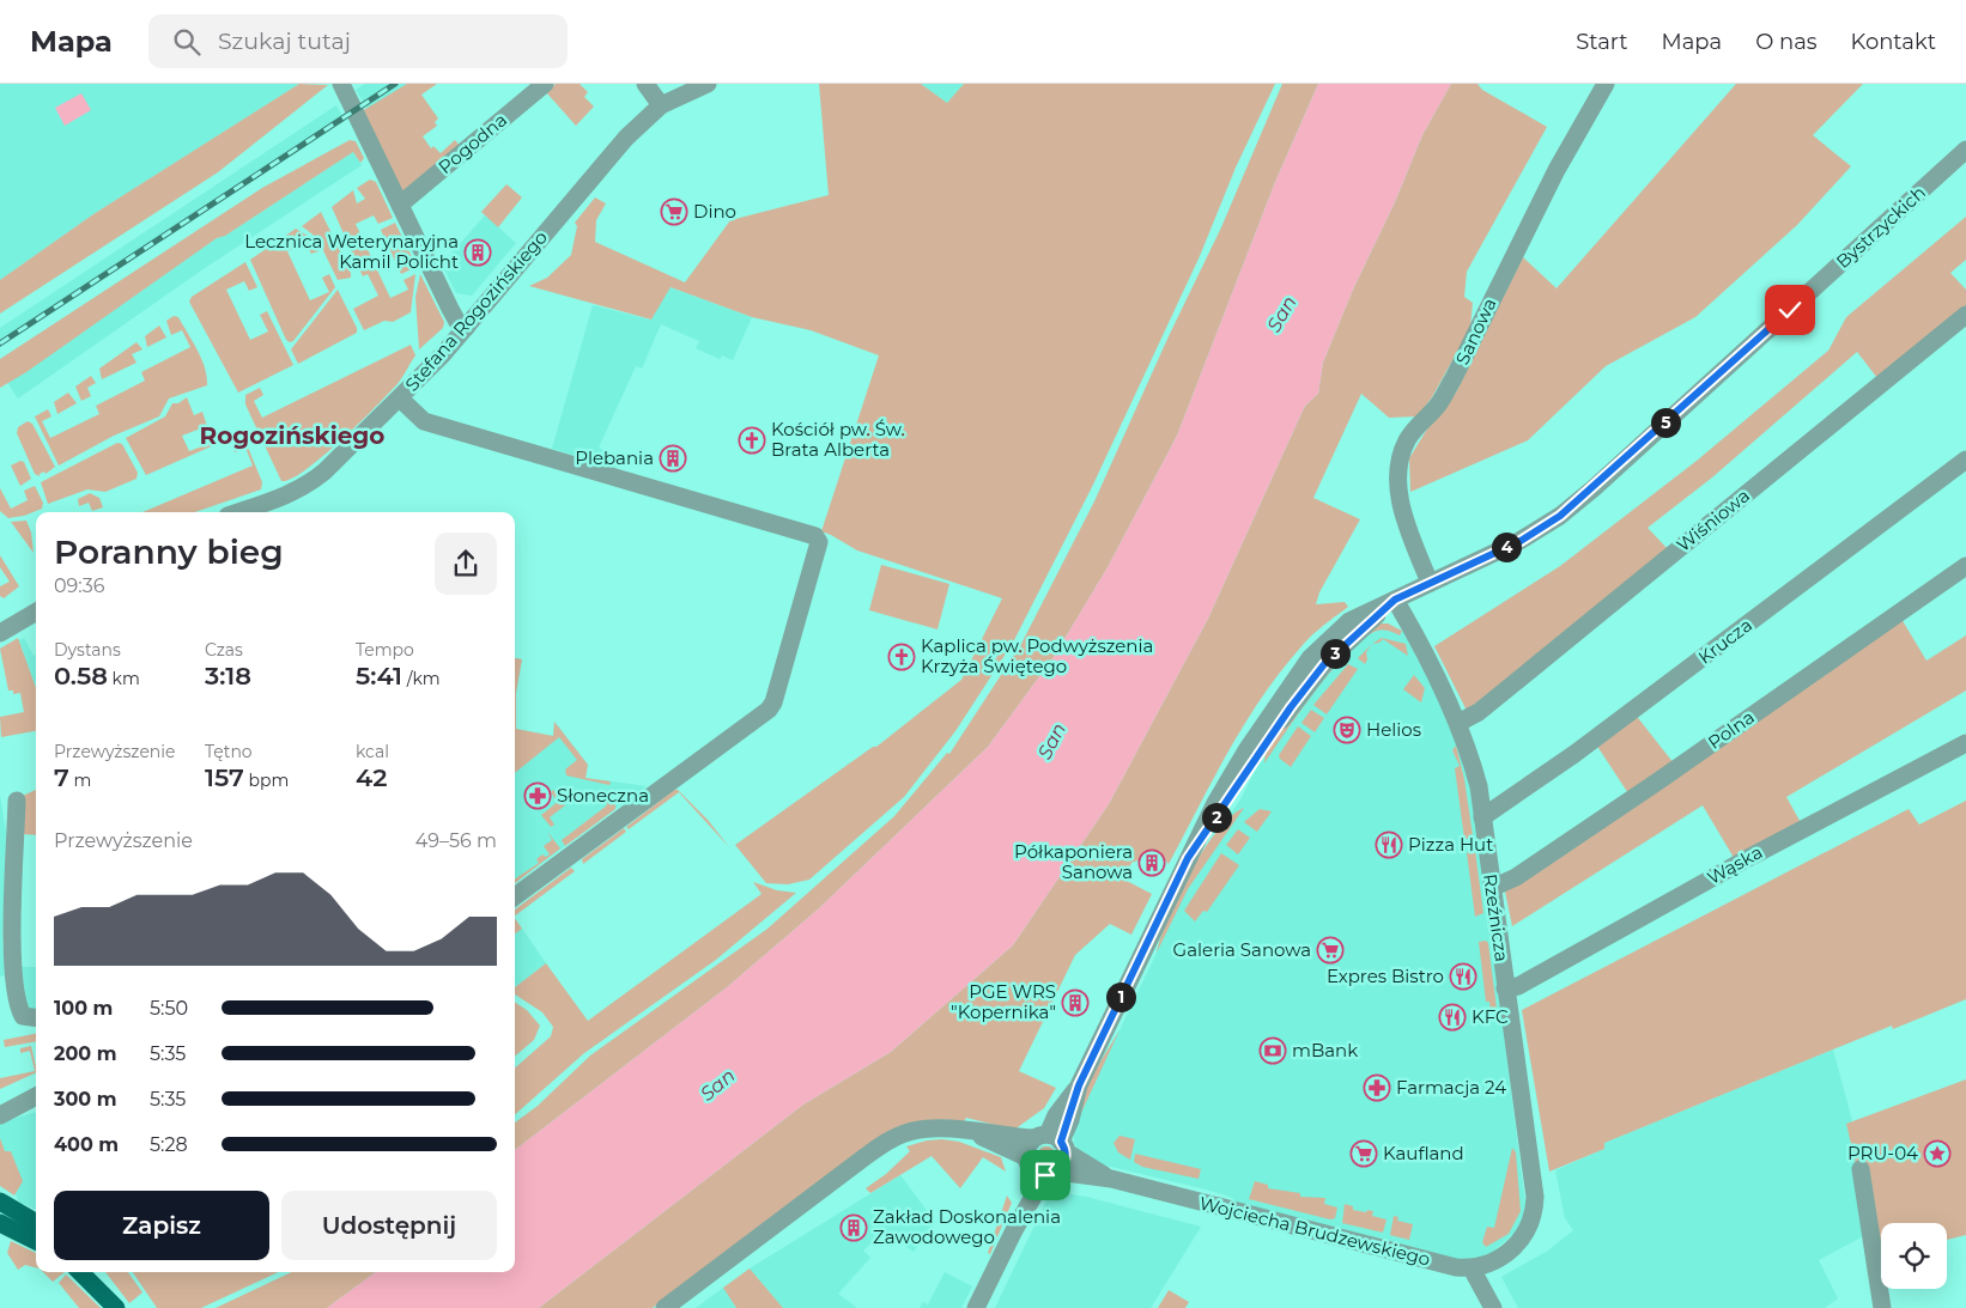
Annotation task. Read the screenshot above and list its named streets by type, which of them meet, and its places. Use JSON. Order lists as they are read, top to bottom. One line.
{"streets":{"street":["Pogodna","Bystrzyckich","Stefana Rogozińskiego","Sanowa","Wiśniowa","Krucza","Polna","Wąska","Rzeźnicza","Wojciecha Brudzewskiego"]},"crossings":[["Bystrzyckich","Sanowa"],["Bystrzyckich","Rzeźnicza"],["Bystrzyckich","Wojciecha Brudzewskiego"],["Wiśniowa","Rzeźnicza"],["Krucza","Rzeźnicza"],["Polna","Rzeźnicza"],["Wąska","Rzeźnicza"],["Rzeźnicza","Wojciecha Brudzewskiego"]],"districts":["Rogozińskiego"],"water":["San"],"places":{"supermarket":["Dino","Galeria Sanowa","Kaufland"],"building":["Lecznica Weterynaryjna Kamil Policht","Plebania","Półkaponiera Sanowa","PGE WRS \"Kopernika\"","Zakład Doskonalenia Zawodowego"],"church":["Kościół pw. Św. Brata Alberta","Kaplica pw. Podwyższenia Krzyża Świętego"],"theatre":["Helios"],"pharmacy":["Słoneczna","Farmacja 24"],"restaurant":["Pizza Hut","Expres Bistro","KFC"],"bank":["mBank"],"place":["PRU-04"]},"page":{"header":"Mapa","search":"Szukaj tutaj","nav":["Start","Mapa","O nas","Kontakt"],"pins":["5","4","3","2","1"],"heading":["Poranny bieg","09:36"],"stats":[["Dystans","0.58 km"],["Czas","3:18"],["Tempo","5:41 /km"],["Przewyższenie","7 m"],["Tętno","157 bpm"],["kcal","42"]],"chart":["Przewyższenie","49–56 m"],"list":[{"name":"100 m","note":"5:50"},{"name":"200 m","note":"5:35"},{"name":"300 m","note":"5:35"},{"name":"400 m","note":"5:28"}],"buttons":["Zapisz","Udostępnij"]}}
